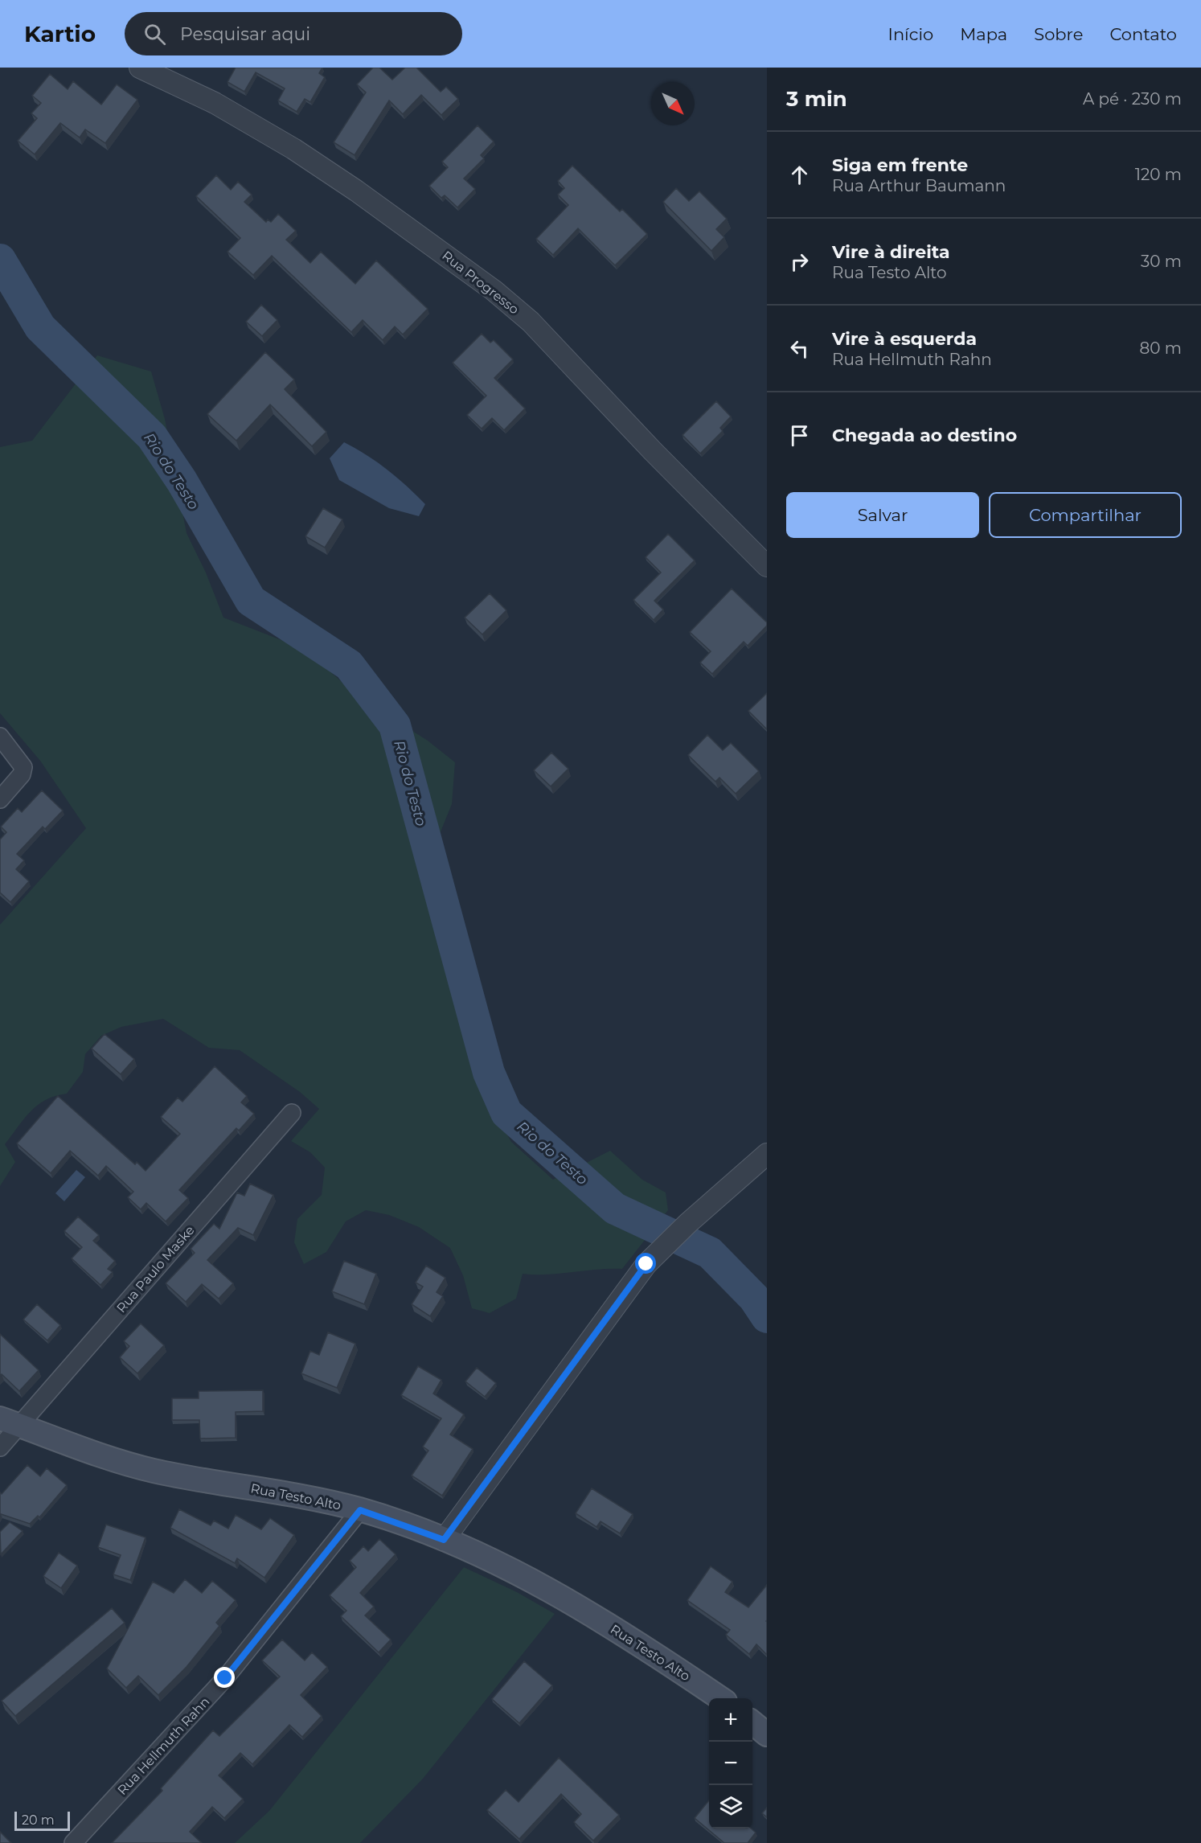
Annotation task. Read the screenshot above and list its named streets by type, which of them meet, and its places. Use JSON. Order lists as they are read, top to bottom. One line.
{"streets":{"main road":["Rua Testo Alto"],"street":["Rua Progresso","Rua Paulo Maske","Rua Hellmuth Rahn"]},"crossings":[["Rua Paulo Maske","Rua Testo Alto"],["Rua Testo Alto","Rua Hellmuth Rahn"]],"water":["Rio do Testo"],"scale_bar":"20 m","north":"bottom right","page":{"header":"Kartio","search":"Pesquisar aqui","nav":["Início","Mapa","Sobre","Contato"],"heading":["3 min","A pé · 230 m"],"list":[["Siga em frente","Rua Arthur Baumann","120 m"],["Vire à direita","Rua Testo Alto","30 m"],["Vire à esquerda","Rua Hellmuth Rahn","80 m"],"Chegada ao destino"],"buttons":["Salvar","Compartilhar"],"map_buttons":["+","−"],"scale":"20 m"}}
